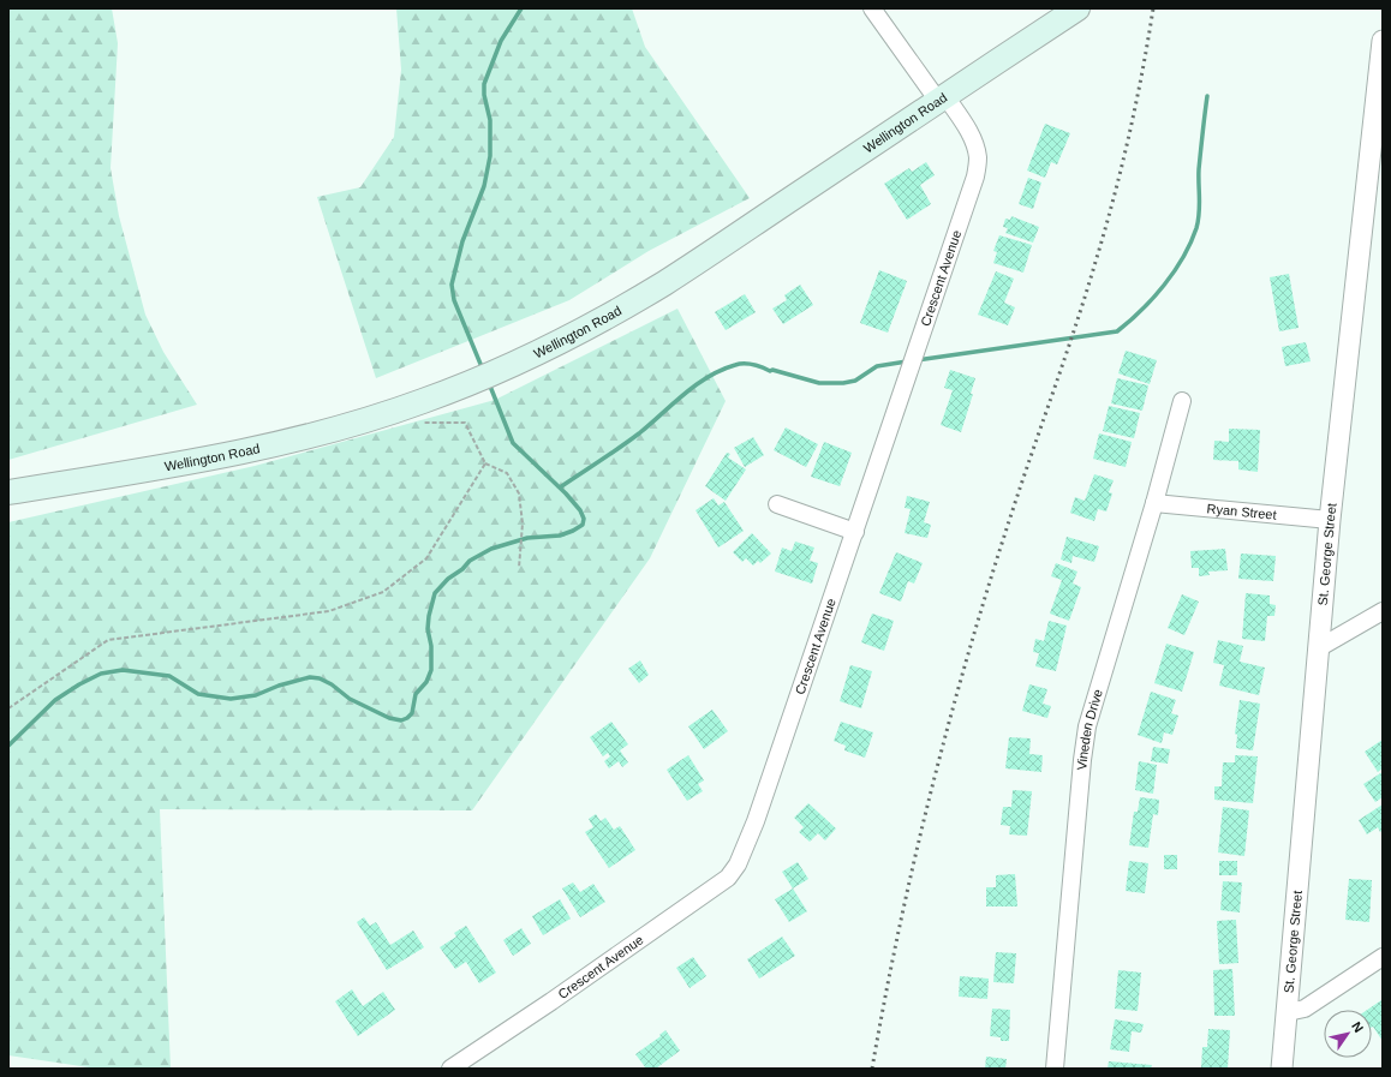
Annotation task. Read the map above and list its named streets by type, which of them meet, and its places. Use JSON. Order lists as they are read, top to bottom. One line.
{"streets":{"main road":["Wellington Road"],"street":["Crescent Avenue","Ryan Street","St. George Street","Vineden Drive"]},"crossings":[["Wellington Road","Crescent Avenue"],["Ryan Street","St. George Street"],["Ryan Street","Vineden Drive"]],"north":"top right"}
